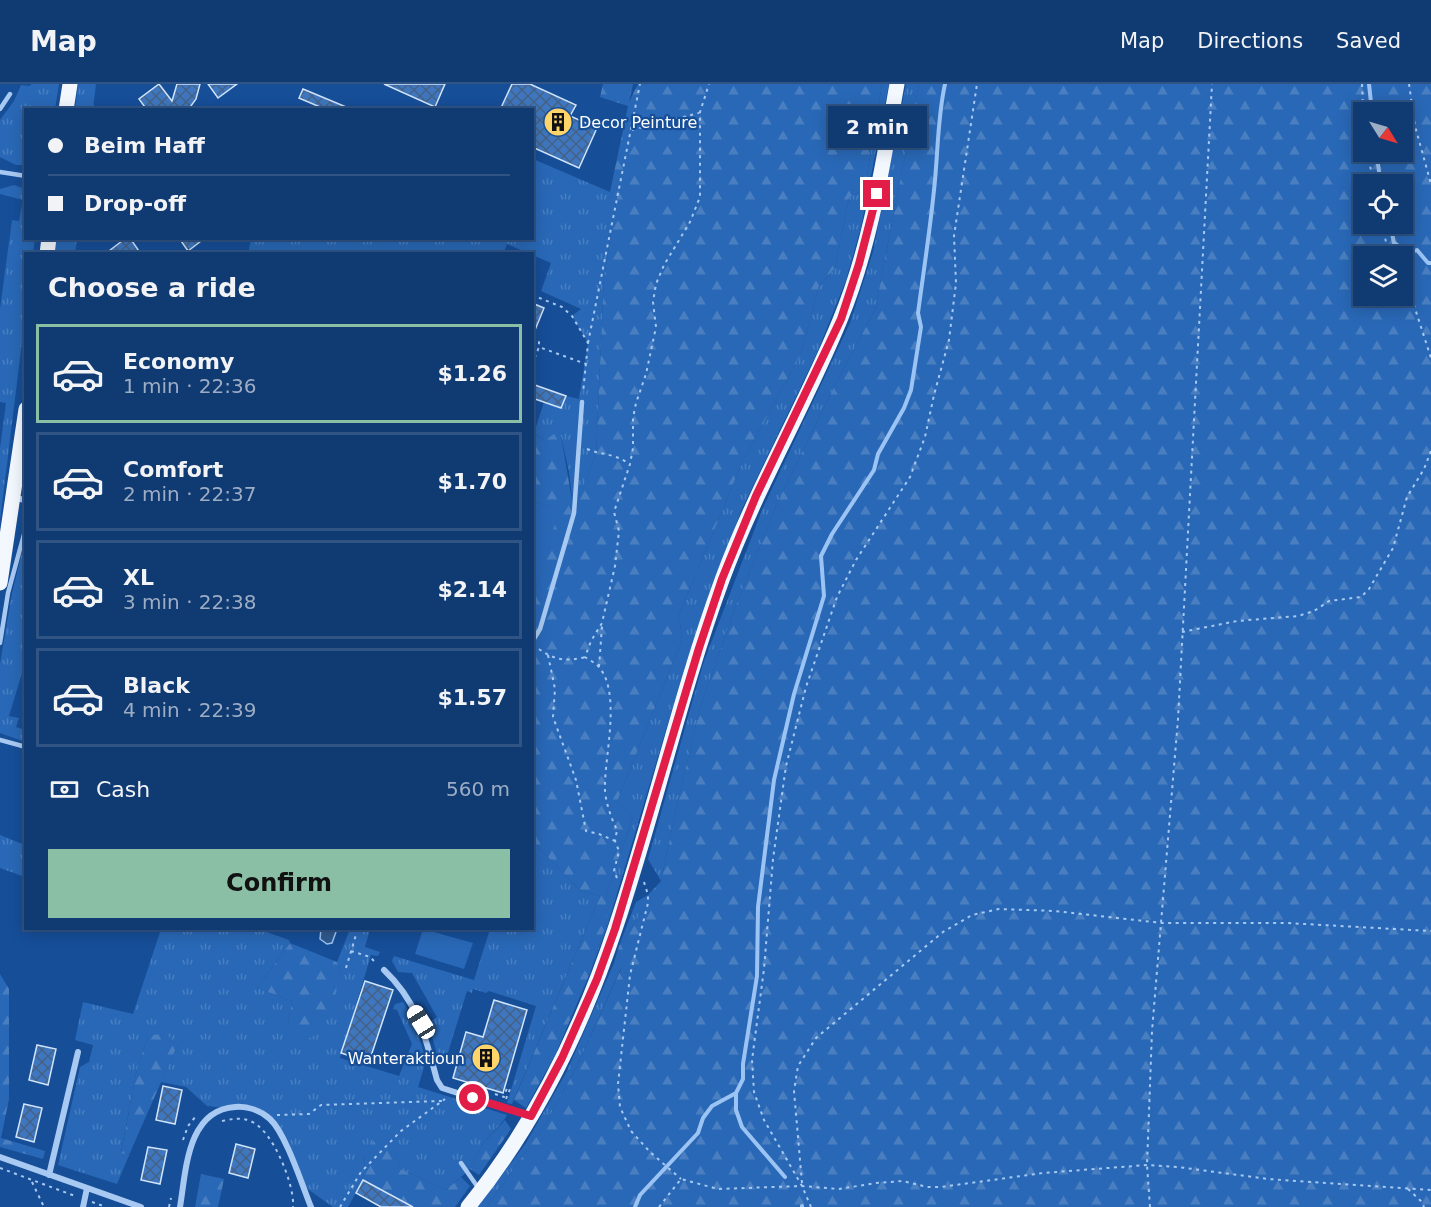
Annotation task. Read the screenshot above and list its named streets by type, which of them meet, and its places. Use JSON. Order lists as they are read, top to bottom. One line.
{"places":{"building":["Decor Peinture","Wanteraktioun"]},"north":"bottom right","page":{"header":"Map","nav":["Map","Directions","Saved"],"bubble":"2 min","banner":["Beim Haff","Drop-off"],"heading":"Choose a ride","list":[{"name":"Economy","note":"1 min · 22:36","value":"$1.26"},{"name":"Comfort","note":"2 min · 22:37","value":"$1.70"},{"name":"XL","note":"3 min · 22:38","value":"$2.14"},{"name":"Black","note":"4 min · 22:39","value":"$1.57"}],"pay":["Cash","560 m"],"buttons":"Confirm"}}
